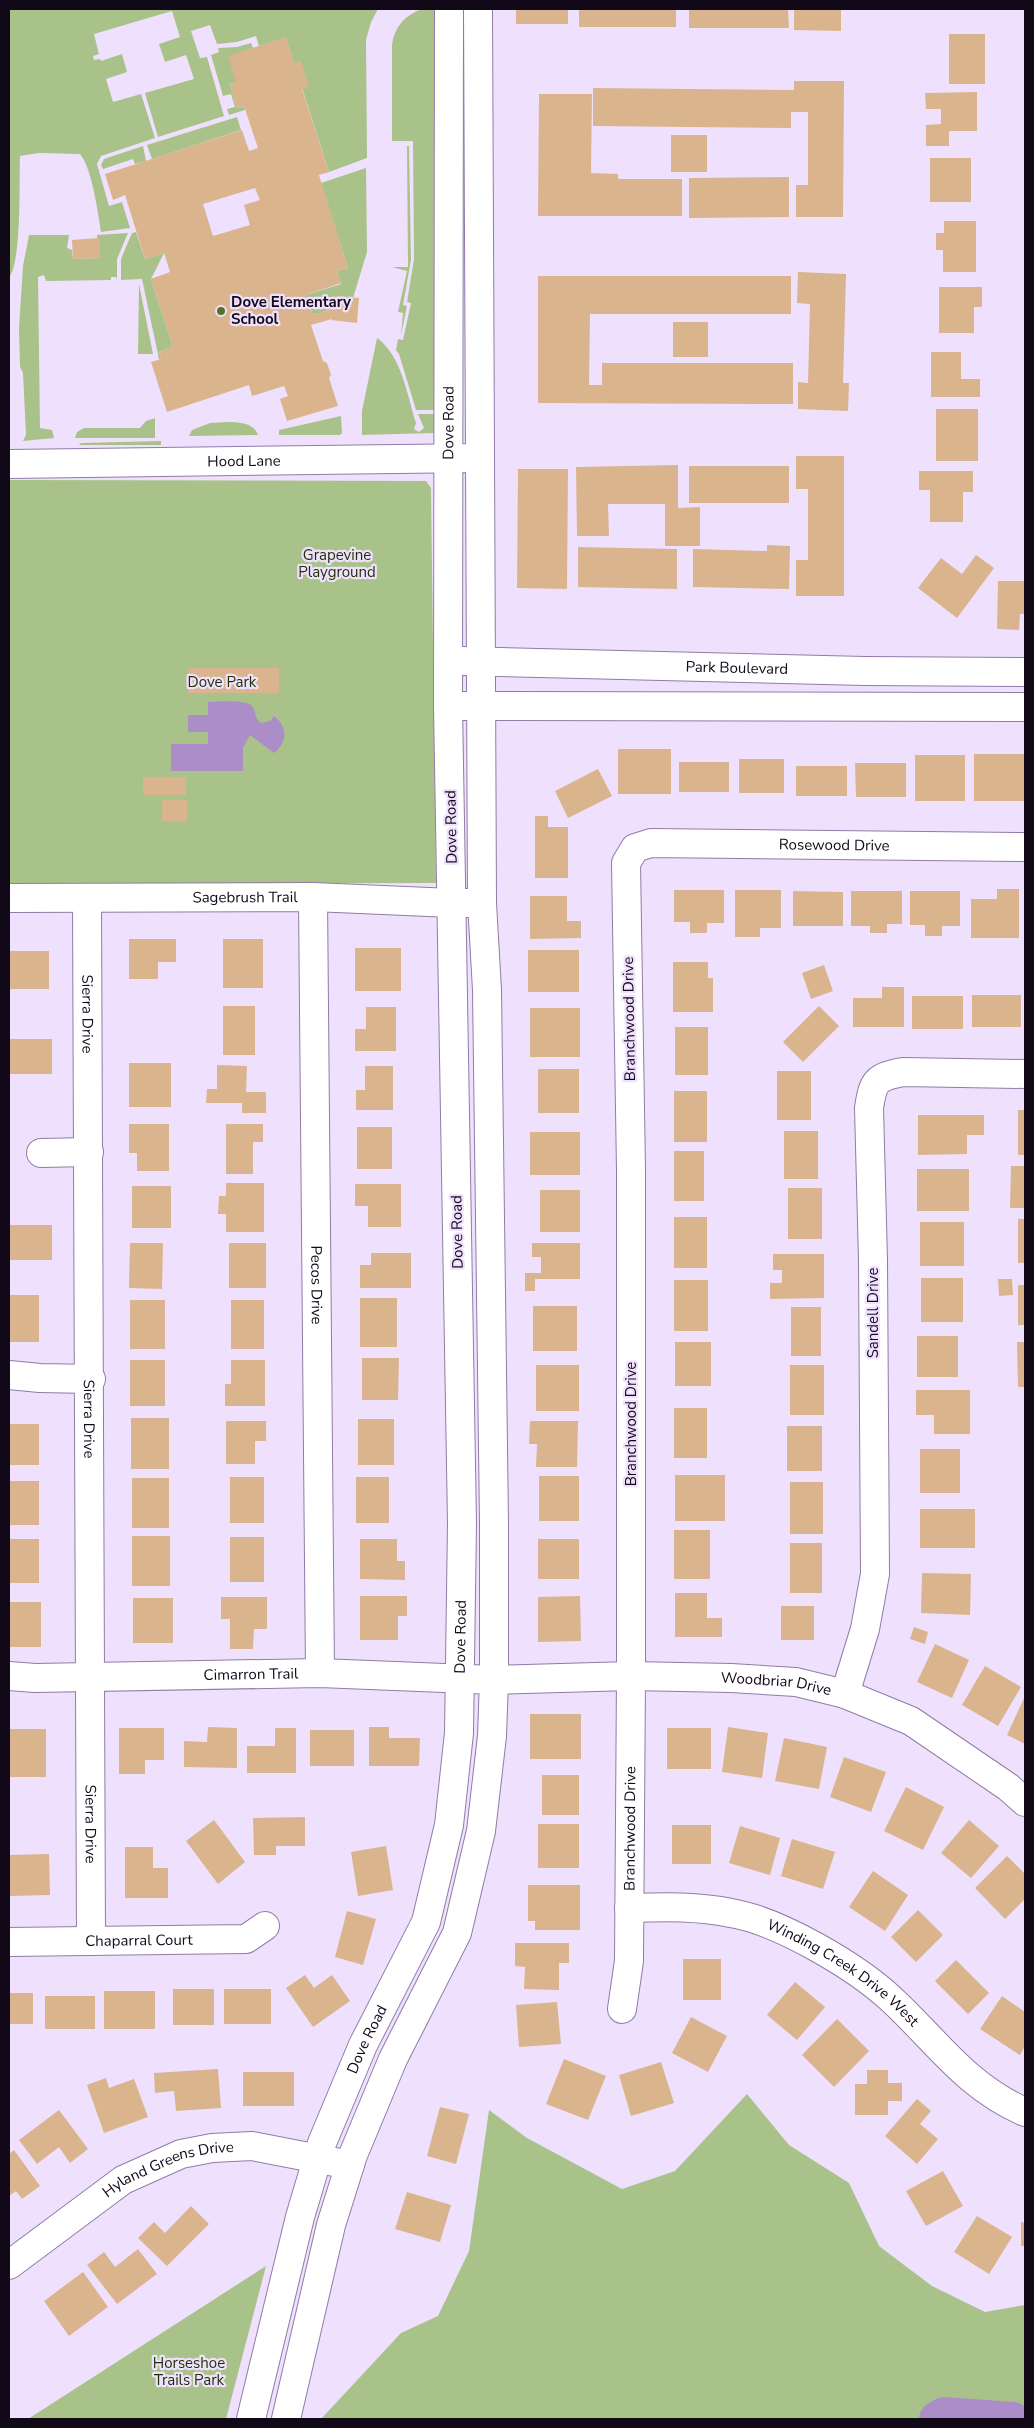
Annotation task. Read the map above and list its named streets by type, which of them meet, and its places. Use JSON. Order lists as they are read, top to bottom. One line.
{"streets":{"street":["Dove Road","Hood Lane","Park Boulevard","Rosewood Drive","Sagebrush Trail","Sierra Drive","Branchwood Drive","Pecos Drive","Sandell Drive","Cimarron Trail","Woodbriar Drive","Chaparral Court","Winding Creek Drive West","Hyland Greens Drive"]},"crossings":[["Dove Road","Hood Lane"],["Dove Road","Park Boulevard"],["Dove Road","Sagebrush Trail"],["Dove Road","Cimarron Trail"],["Dove Road","Woodbriar Drive"],["Dove Road","Hyland Greens Drive"],["Rosewood Drive","Branchwood Drive"],["Sagebrush Trail","Sierra Drive"],["Sagebrush Trail","Pecos Drive"],["Sierra Drive","Cimarron Trail"],["Sierra Drive","Chaparral Court"],["Branchwood Drive","Woodbriar Drive"],["Branchwood Drive","Winding Creek Drive West"],["Pecos Drive","Cimarron Trail"],["Sandell Drive","Woodbriar Drive"],["Cimarron Trail","Woodbriar Drive"]],"parks":["Grapevine Playground","Dove Park","Horseshoe Trails Park"],"places":["Dove Elementary School"]}
